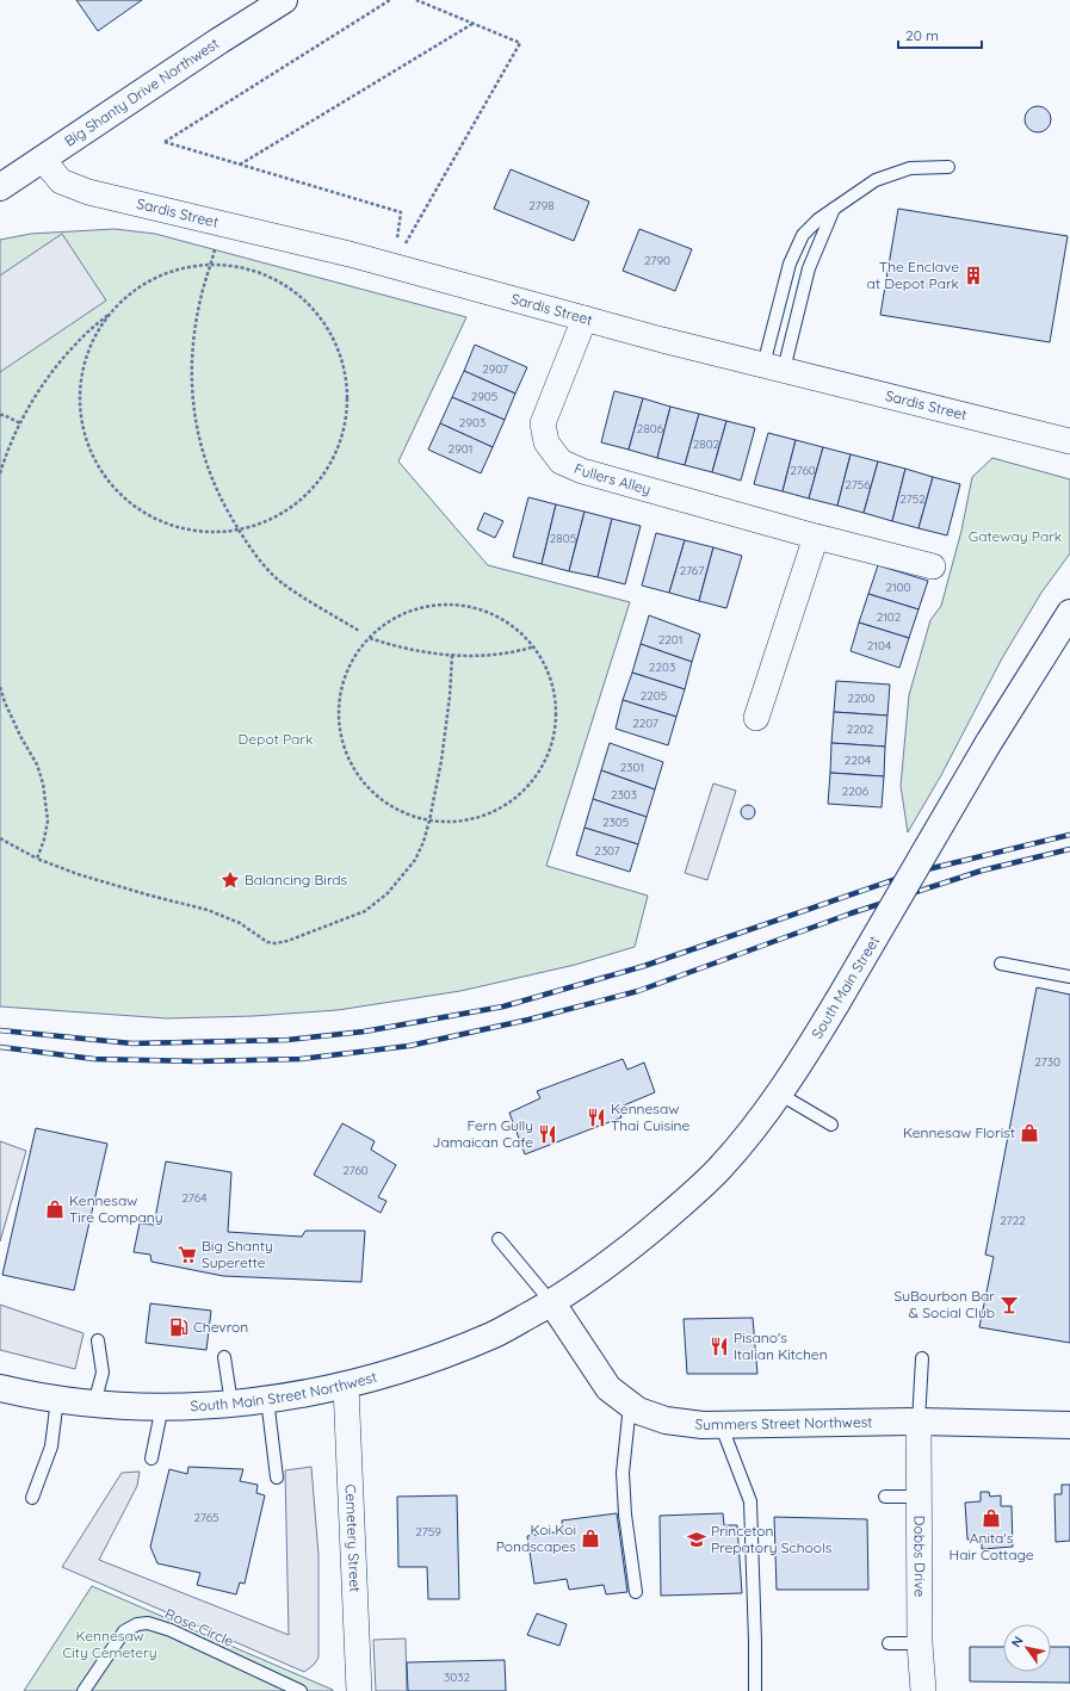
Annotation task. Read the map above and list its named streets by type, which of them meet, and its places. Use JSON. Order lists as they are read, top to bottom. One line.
{"streets":{"main road":["Big Shanty Drive Northwest","South Main Street","South Main Street Northwest","Summers Street Northwest"],"street":["Sardis Street","Fullers Alley","Cemetery Street","Dobbs Drive"],"lane":["Rose Circle"]},"crossings":[["Big Shanty Drive Northwest","Sardis Street"],["Sardis Street","Fullers Alley"],["South Main Street","South Main Street Northwest"],["South Main Street","Summers Street Northwest"],["South Main Street Northwest","Summers Street Northwest"],["South Main Street Northwest","Cemetery Street"],["Summers Street Northwest","Dobbs Drive"]],"parks":["Gateway Park","Depot Park","Kennesaw City Cemetery"],"places":{"building":["The Enclave at Depot Park"],"place":["Balancing Birds"],"restaurant":["Kennesaw Thai Cuisine","Fern Gully Jamaican Cafe","Pisano's Italian Kitchen"],"shop":["Kennesaw Florist","Kennesaw Tire Company","Anita's Hair Cottage","Koi Koi Pondscapes"],"supermarket":["Big Shanty Superette"],"bar":["SuBourbon Bar & Social Club"],"fuel station":["Chevron"],"school or university":["Princeton Prepatory Schools"]},"house_numbers":["2798","2790","2907","2905","2903","2806","2802","2901","2760","2756","2752","2805","2767","2100","2102","2201","2104","2203","2205","2200","2207","2202","2204","2301","2206","2303","2305","2307","2730","2760","2764","2722","2765","2759","3032"],"scale_bar":"20 m","north":"top left"}
